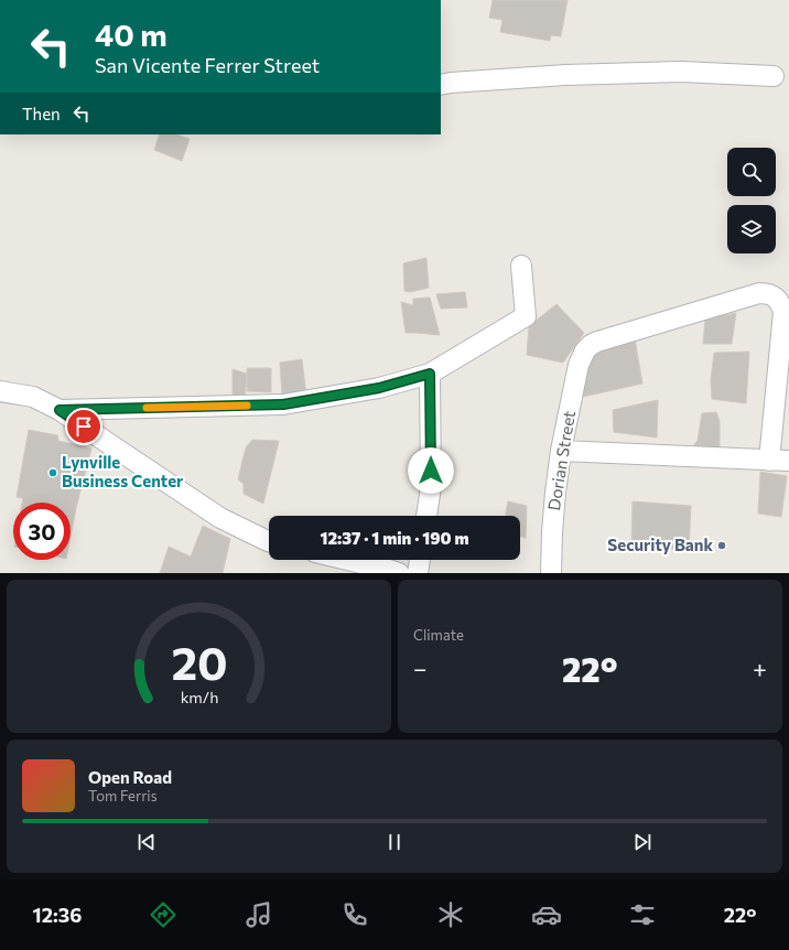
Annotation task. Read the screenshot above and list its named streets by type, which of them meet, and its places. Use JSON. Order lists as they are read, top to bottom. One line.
{"streets":{"street":["Dorian Street"]},"places":["Lynville Business Center","Security Bank"],"page":{"turn":["40 m","San Vicente Ferrer Street"],"then":"Then","limit":"30","trip":"12:37 · 1 min · 190 m","tile":"Climate","heat":["−","22°","+"],"song":["Open Road","Tom Ferris"],"tabs":["12:36","22°"],"gauge":["20","km/h"]}}
